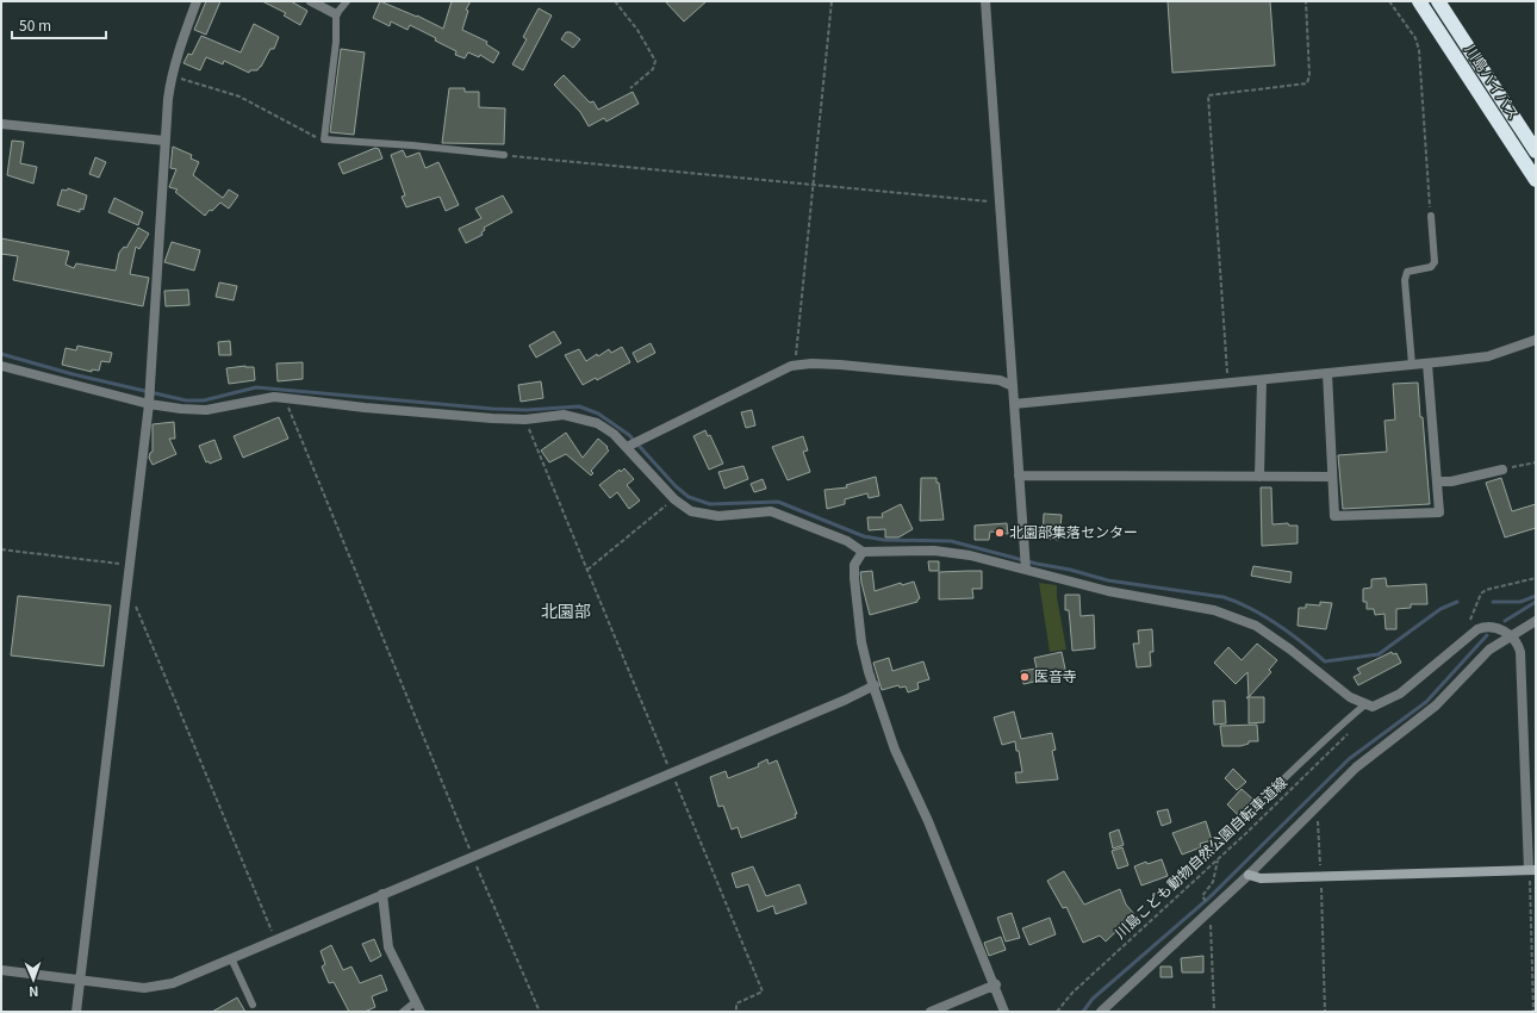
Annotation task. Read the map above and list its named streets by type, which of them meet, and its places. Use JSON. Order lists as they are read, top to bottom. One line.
{"streets":{"highway":["川島バイパス"],"path":["川島こども動物自然公園自転車道線"]},"districts":["北園部"],"places":["北園部集落センター","医音寺"],"scale_bar":"50 m","north":"bottom"}
